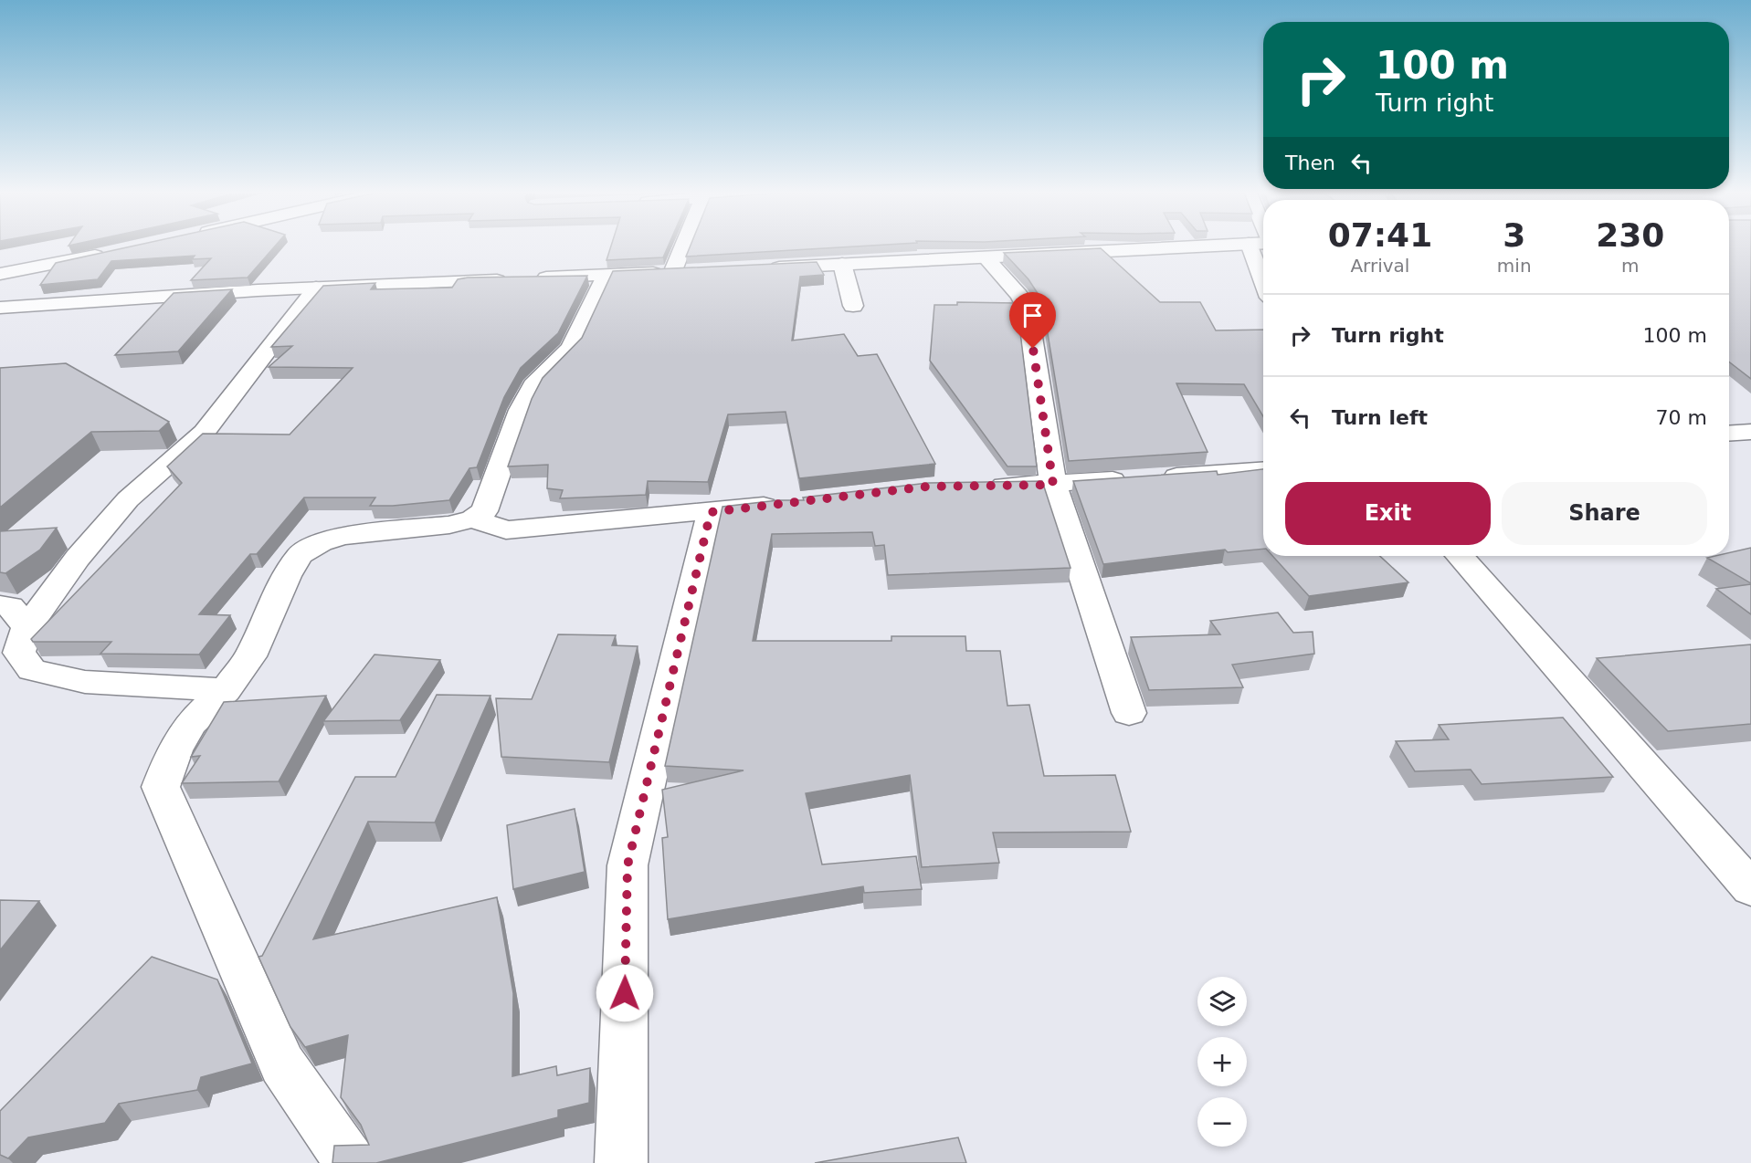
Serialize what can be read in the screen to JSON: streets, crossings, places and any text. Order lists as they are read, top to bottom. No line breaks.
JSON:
{"page":{"turn":["100 m","Turn right"],"then":"Then","eta":["07:41","Arrival","3","min","230","m"],"list":[{"name":"Turn right","value":"100 m"},{"name":"Turn left","value":"70 m"}],"buttons":["Exit","Share"],"map_buttons":["+","−"]}}
